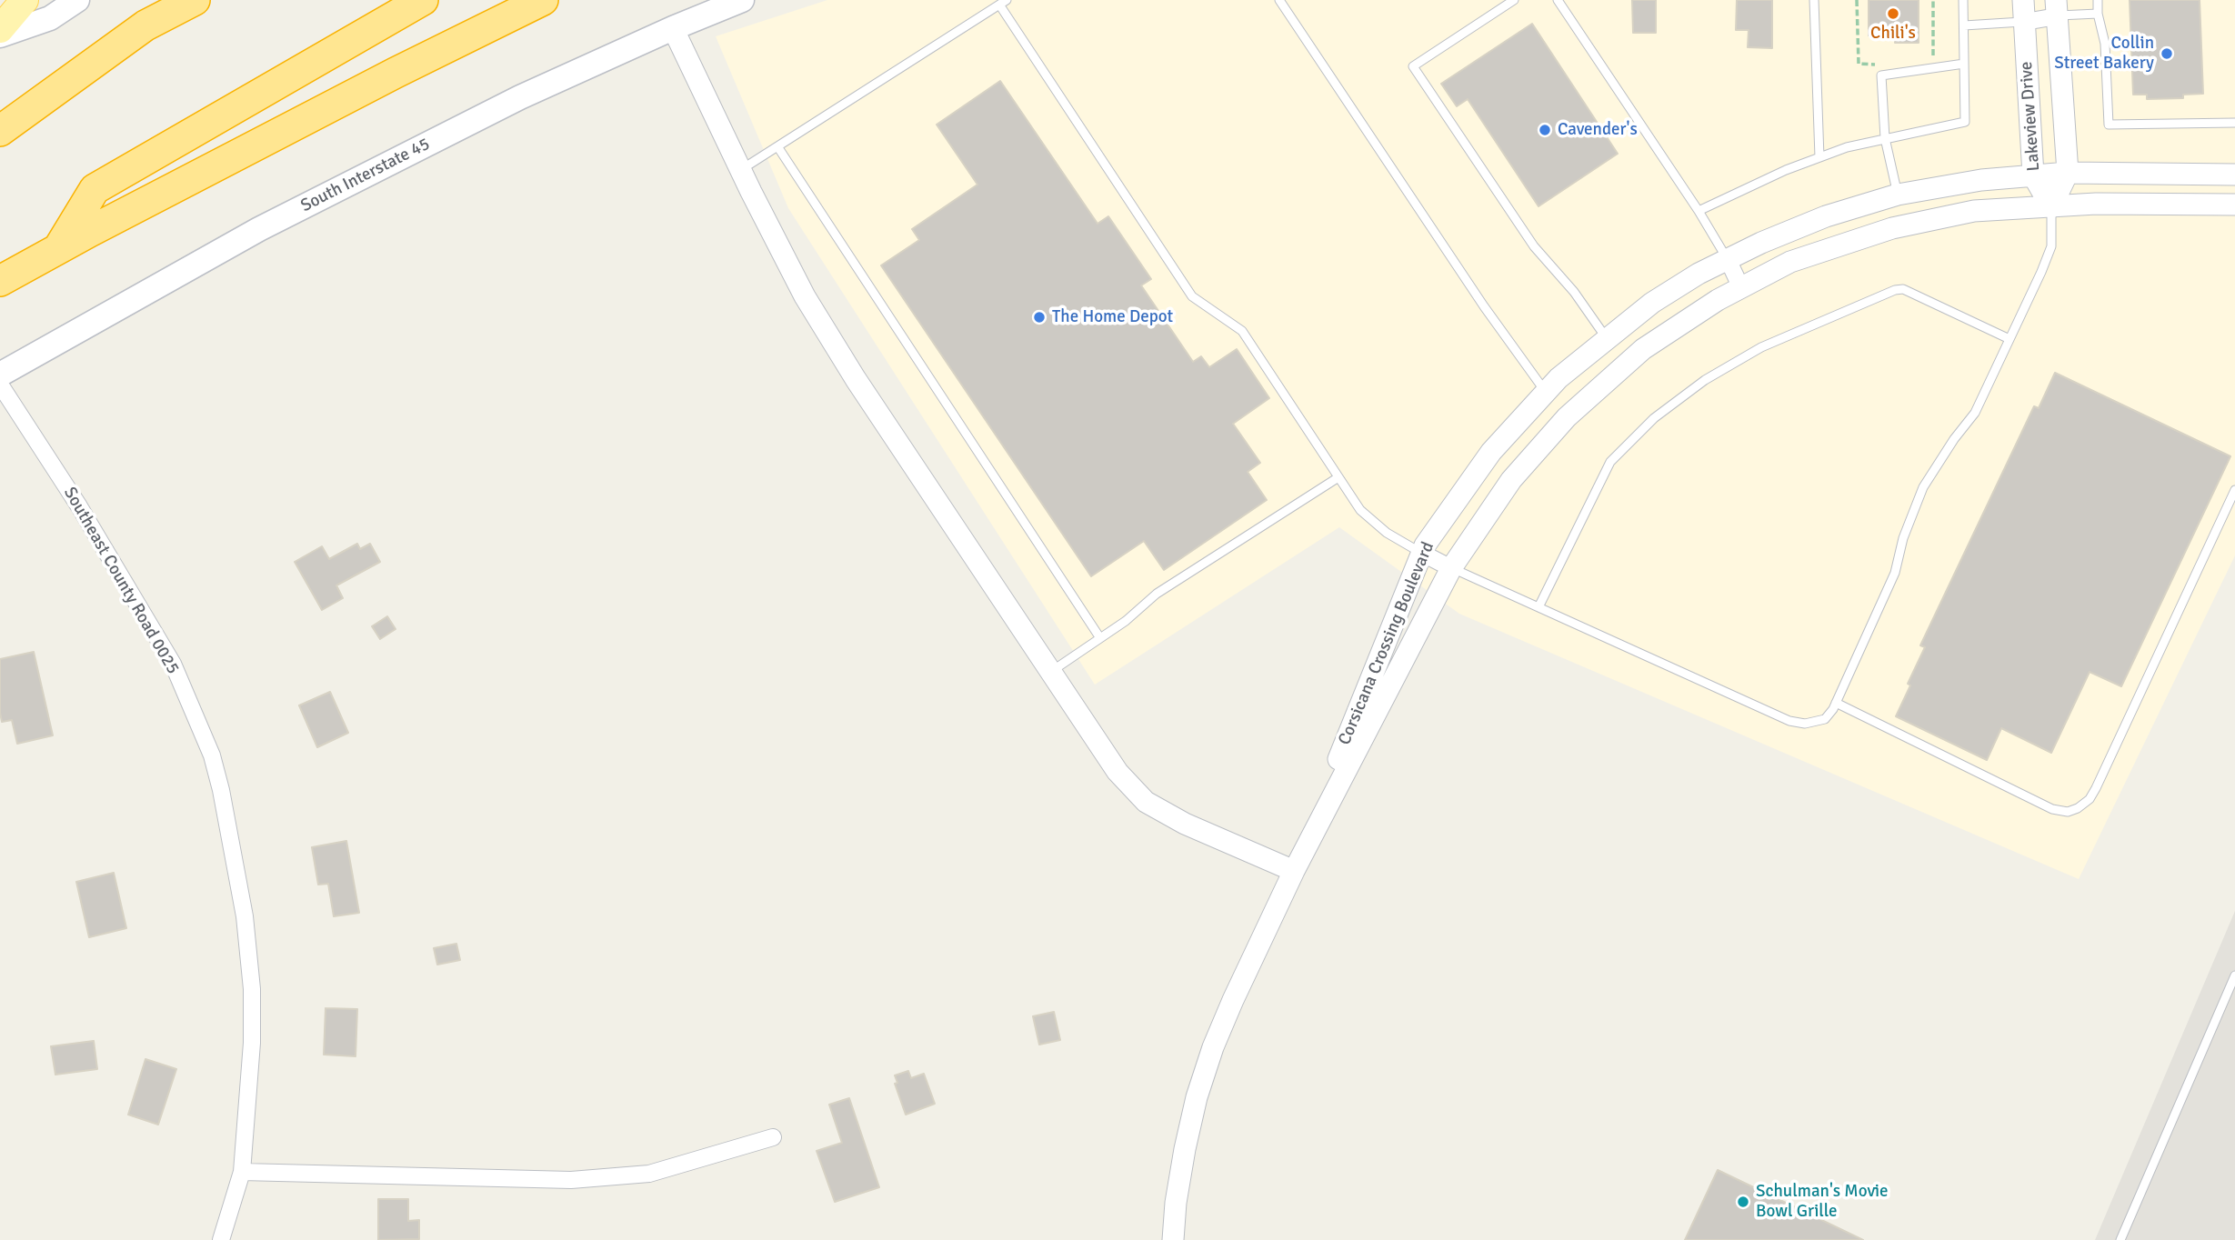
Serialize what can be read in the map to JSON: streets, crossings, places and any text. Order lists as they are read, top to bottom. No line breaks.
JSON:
{"streets":{"main road":["South Interstate 45"],"street":["Lakeview Drive","Southeast County Road 0025","Corsicana Crossing Boulevard"]},"crossings":[["Lakeview Drive","Corsicana Crossing Boulevard"]],"places":["Chili's","Collin Street Bakery","Cavender's","The Home Depot","Schulman's Movie Bowl Grille"]}
